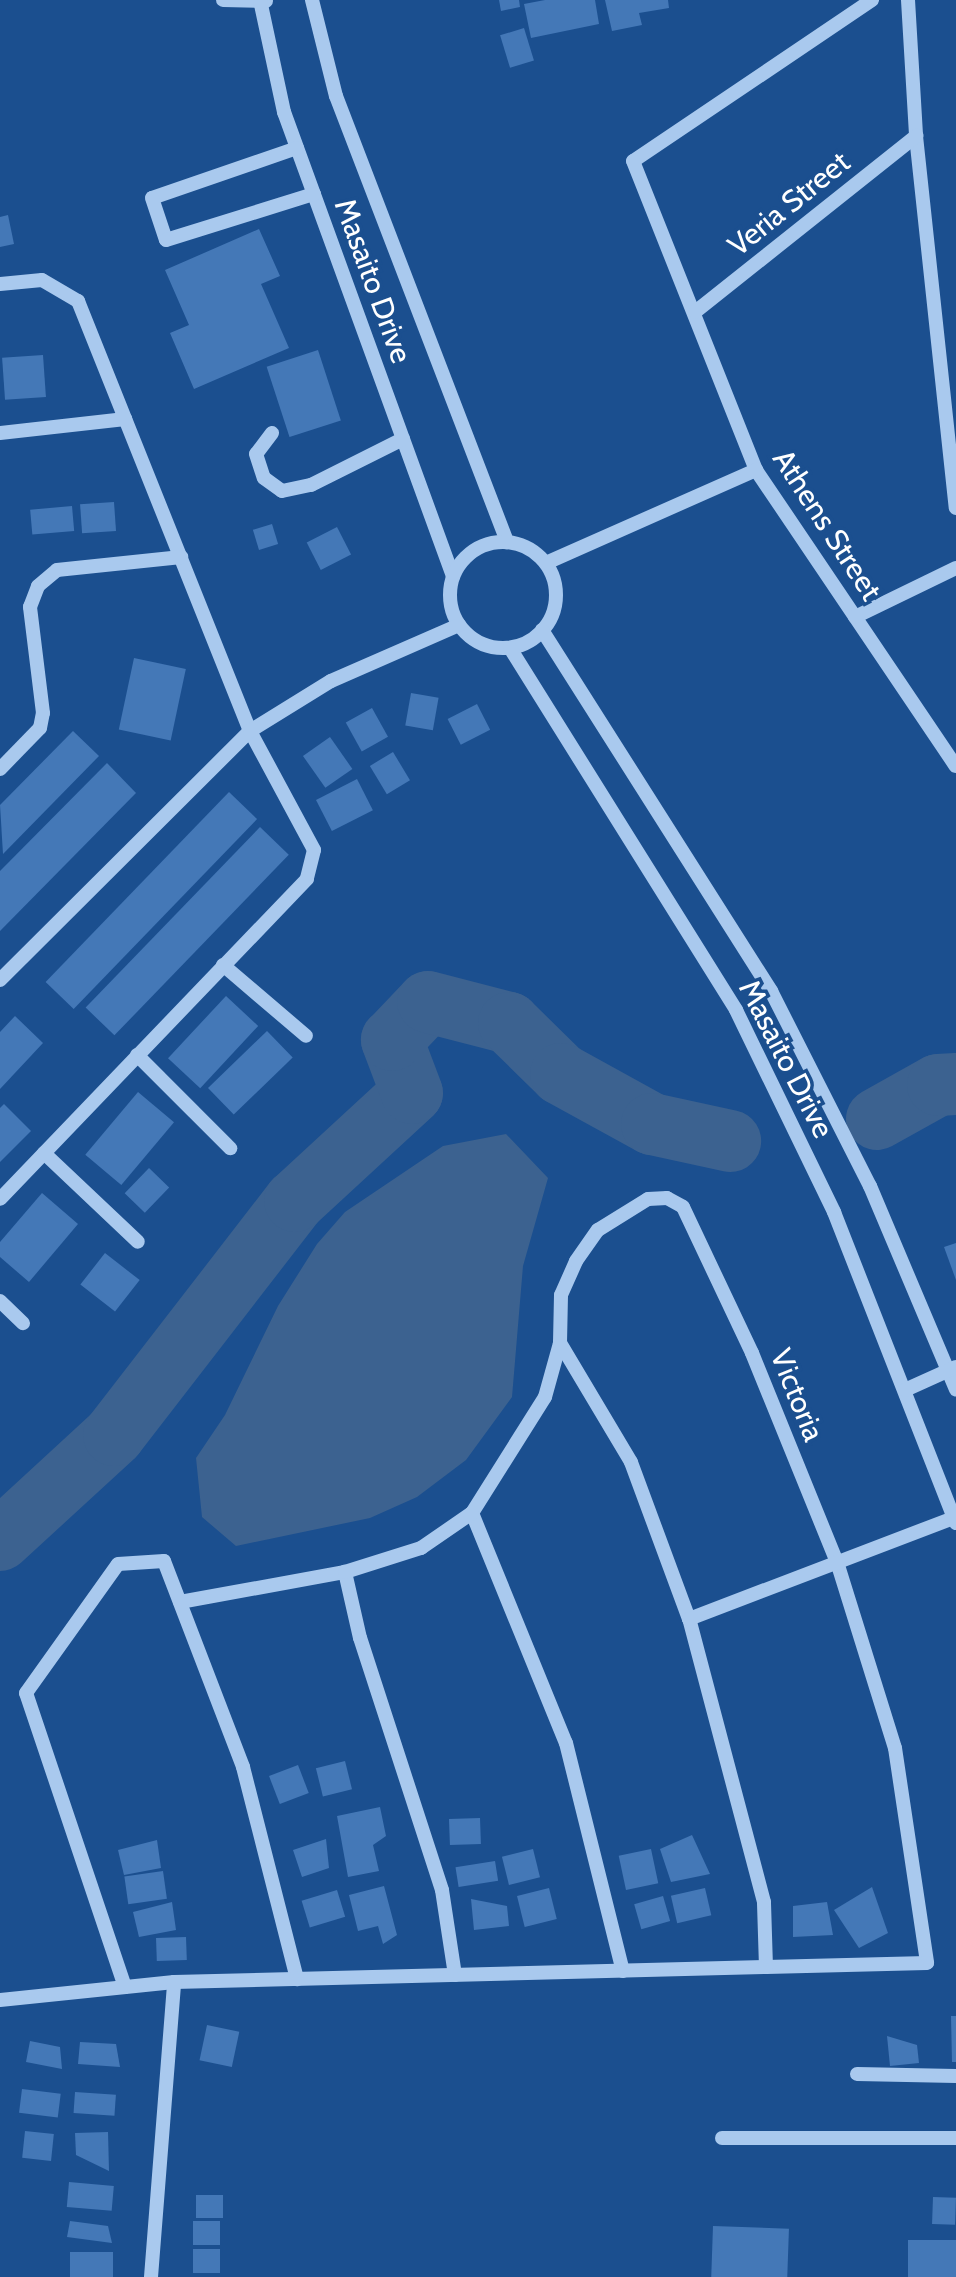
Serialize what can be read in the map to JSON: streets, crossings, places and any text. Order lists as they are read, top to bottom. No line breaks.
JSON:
{"streets":{"street":["Veria Street","Masaito Drive","Athens Street","Victoria"]},"crossings":[["Veria Street","Athens Street"]]}
